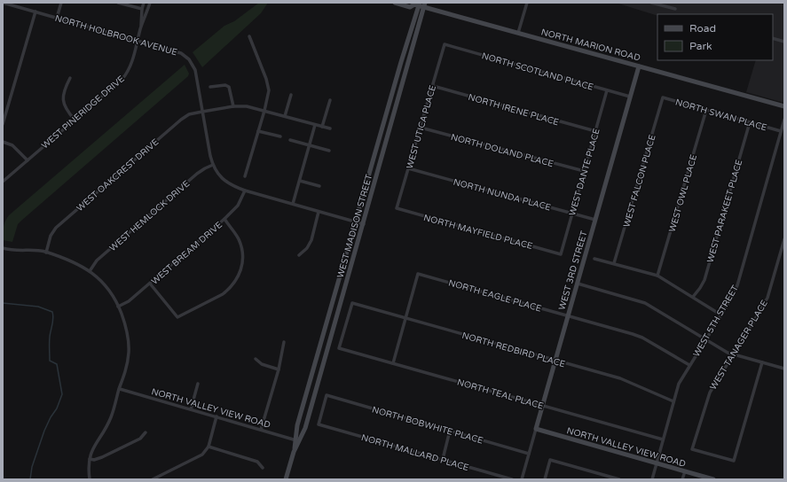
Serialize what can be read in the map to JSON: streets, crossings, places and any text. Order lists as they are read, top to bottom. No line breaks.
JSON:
{"streets":{"street":["NORTH HOLBROOK AVENUE","NORTH MARION ROAD","NORTH SCOTLAND PLACE","NORTH IRENE PLACE","WEST PINERIDGE DRIVE","NORTH SWAN PLACE","WEST UTICA PLACE","NORTH DOLAND PLACE","WEST DANTE PLACE","WEST OAKCREST DRIVE","WEST FALCON PLACE","WEST OWL PLACE","NORTH NUNDA PLACE","WEST PARAKEET PLACE","WEST HEMLOCK DRIVE","WEST MADISON STREET","NORTH MAYFIELD PLACE","WEST BREAM DRIVE","WEST 3RD STREET","NORTH EAGLE PLACE","WEST 5TH STREET","WEST TANAGER PLACE","NORTH REDBIRD PLACE","NORTH TEAL PLACE","NORTH VALLEY VIEW ROAD","NORTH BOBWHITE PLACE","NORTH MALLARD PLACE"]},"crossings":[["NORTH HOLBROOK AVENUE","WEST PINERIDGE DRIVE"],["NORTH HOLBROOK AVENUE","WEST OAKCREST DRIVE"],["NORTH HOLBROOK AVENUE","WEST HEMLOCK DRIVE"],["NORTH HOLBROOK AVENUE","WEST MADISON STREET"],["NORTH HOLBROOK AVENUE","WEST BREAM DRIVE"],["NORTH MARION ROAD","WEST MADISON STREET"],["NORTH MARION ROAD","WEST 3RD STREET"],["NORTH SCOTLAND PLACE","WEST UTICA PLACE"],["NORTH SCOTLAND PLACE","WEST DANTE PLACE"],["NORTH SCOTLAND PLACE","WEST 3RD STREET"],["NORTH IRENE PLACE","WEST UTICA PLACE"],["NORTH IRENE PLACE","WEST DANTE PLACE"],["NORTH SWAN PLACE","WEST FALCON PLACE"],["NORTH SWAN PLACE","WEST OWL PLACE"],["NORTH SWAN PLACE","WEST PARAKEET PLACE"],["NORTH SWAN PLACE","WEST 5TH STREET"],["WEST UTICA PLACE","NORTH DOLAND PLACE"],["WEST UTICA PLACE","NORTH NUNDA PLACE"],["WEST UTICA PLACE","NORTH MAYFIELD PLACE"],["NORTH DOLAND PLACE","WEST DANTE PLACE"],["WEST DANTE PLACE","NORTH NUNDA PLACE"],["WEST DANTE PLACE","NORTH MAYFIELD PLACE"],["NORTH NUNDA PLACE","WEST 3RD STREET"],["WEST MADISON STREET","NORTH VALLEY VIEW ROAD"],["WEST 3RD STREET","NORTH EAGLE PLACE"],["WEST 3RD STREET","NORTH REDBIRD PLACE"],["WEST 3RD STREET","NORTH TEAL PLACE"],["WEST 3RD STREET","NORTH VALLEY VIEW ROAD"],["WEST 3RD STREET","NORTH BOBWHITE PLACE"],["NORTH EAGLE PLACE","WEST 5TH STREET"],["NORTH EAGLE PLACE","NORTH REDBIRD PLACE"],["WEST 5TH STREET","NORTH REDBIRD PLACE"],["WEST 5TH STREET","NORTH TEAL PLACE"],["WEST 5TH STREET","NORTH VALLEY VIEW ROAD"],["NORTH REDBIRD PLACE","NORTH TEAL PLACE"],["NORTH BOBWHITE PLACE","NORTH MALLARD PLACE"]],"legend":["Road","Park"]}
